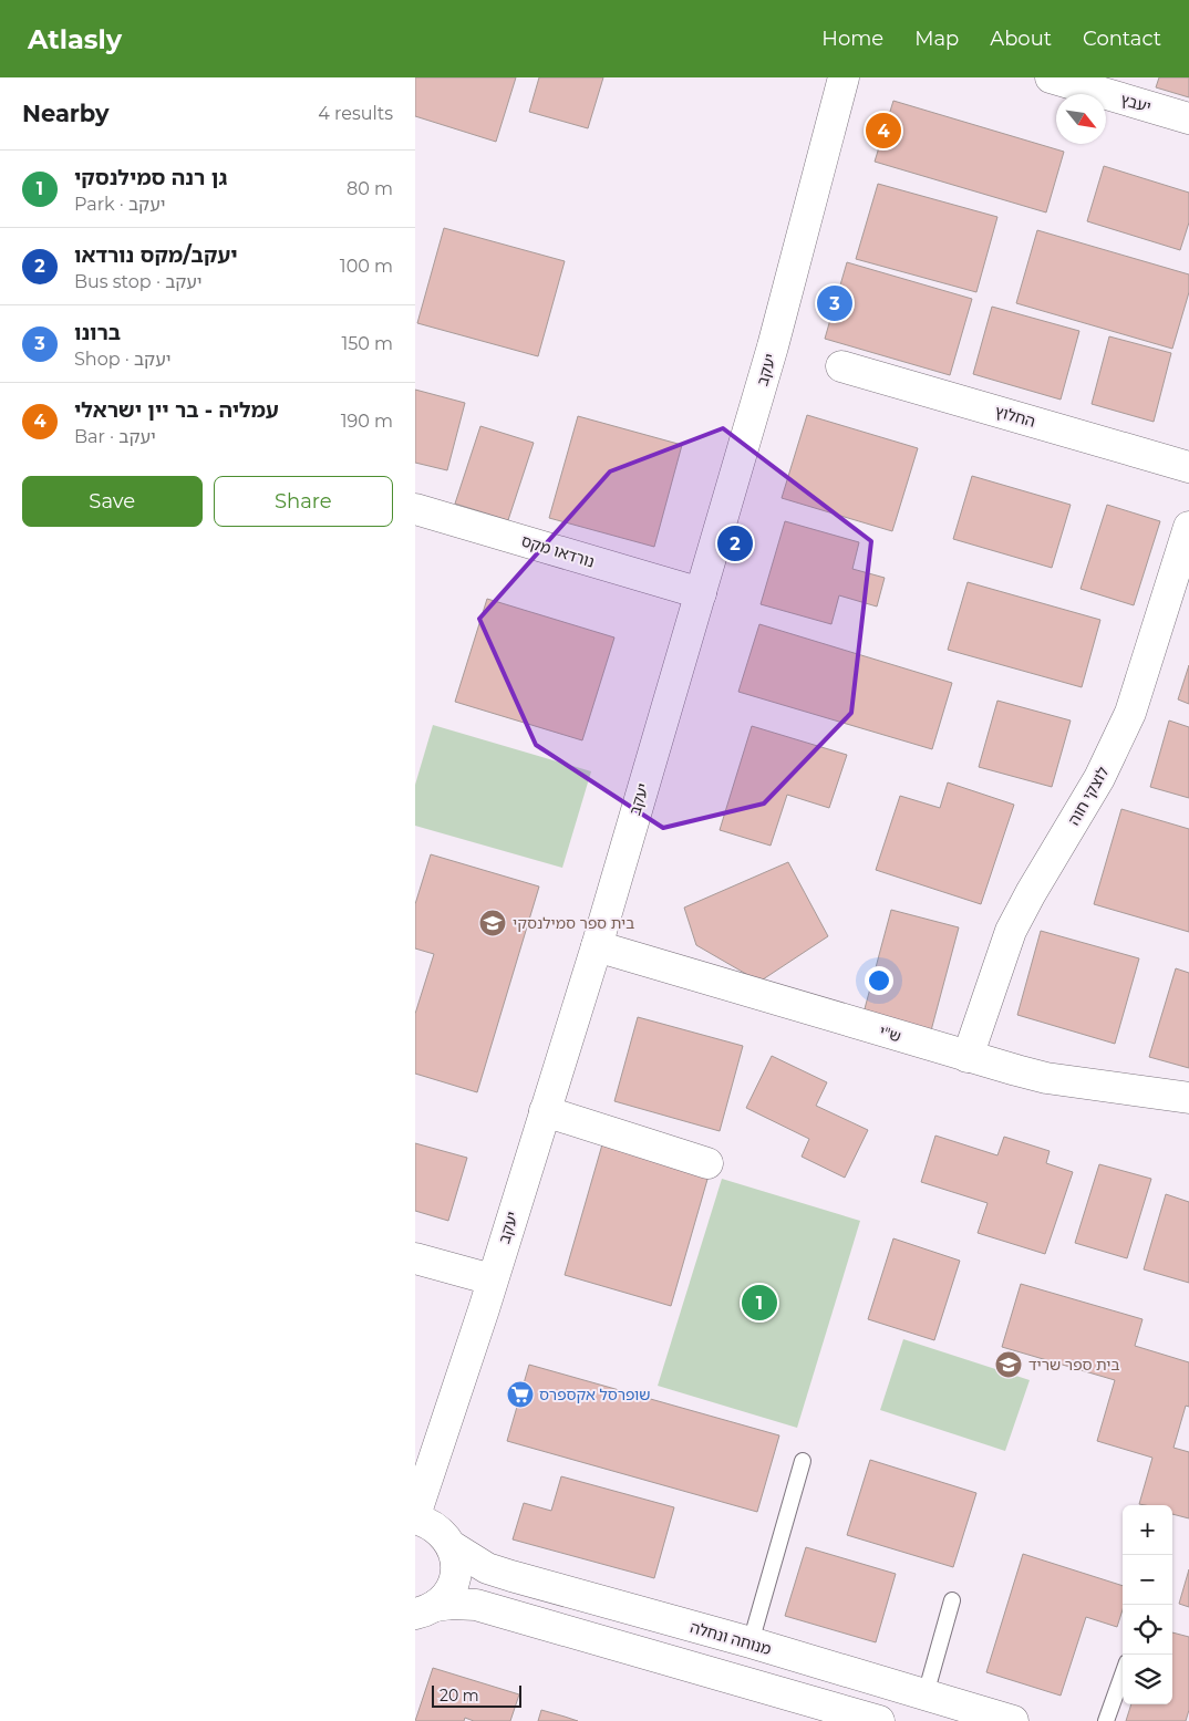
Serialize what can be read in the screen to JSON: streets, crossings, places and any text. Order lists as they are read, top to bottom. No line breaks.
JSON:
{"streets":{"street":["יעבץ","יעקב","החלוץ","נורדאו מקס","לוצקי חוה","ש\"י","מנוחה ונחלה"]},"crossings":[["יעקב","נורדאו מקס"],["יעקב","ש\"י"],["יעקב","מנוחה ונחלה"],["לוצקי חוה","ש\"י"]],"places":{"school or university":["בית ספר סמילנסקי","בית ספר שריד"],"supermarket":["שופרסל אקספרס"]},"scale_bar":"20 m","north":"bottom right","page":{"header":"Atlasly","nav":["Home","Map","About","Contact"],"heading":["Nearby","4 results"],"pins":["4","3","2","1"],"list":[{"mark":"1","name":"גן רנה סמילנסקי","note":"Park · יעקב","value":"80 m"},{"mark":"2","name":"יעקב/מקס נורדאו","note":"Bus stop · יעקב","value":"100 m"},{"mark":"3","name":"ברונו","note":"Shop · יעקב","value":"150 m"},{"mark":"4","name":"עמליה - בר יין ישראלי","note":"Bar · יעקב","value":"190 m"}],"buttons":["Save","Share"],"map_buttons":["+","−"],"scale":"20 m"}}
